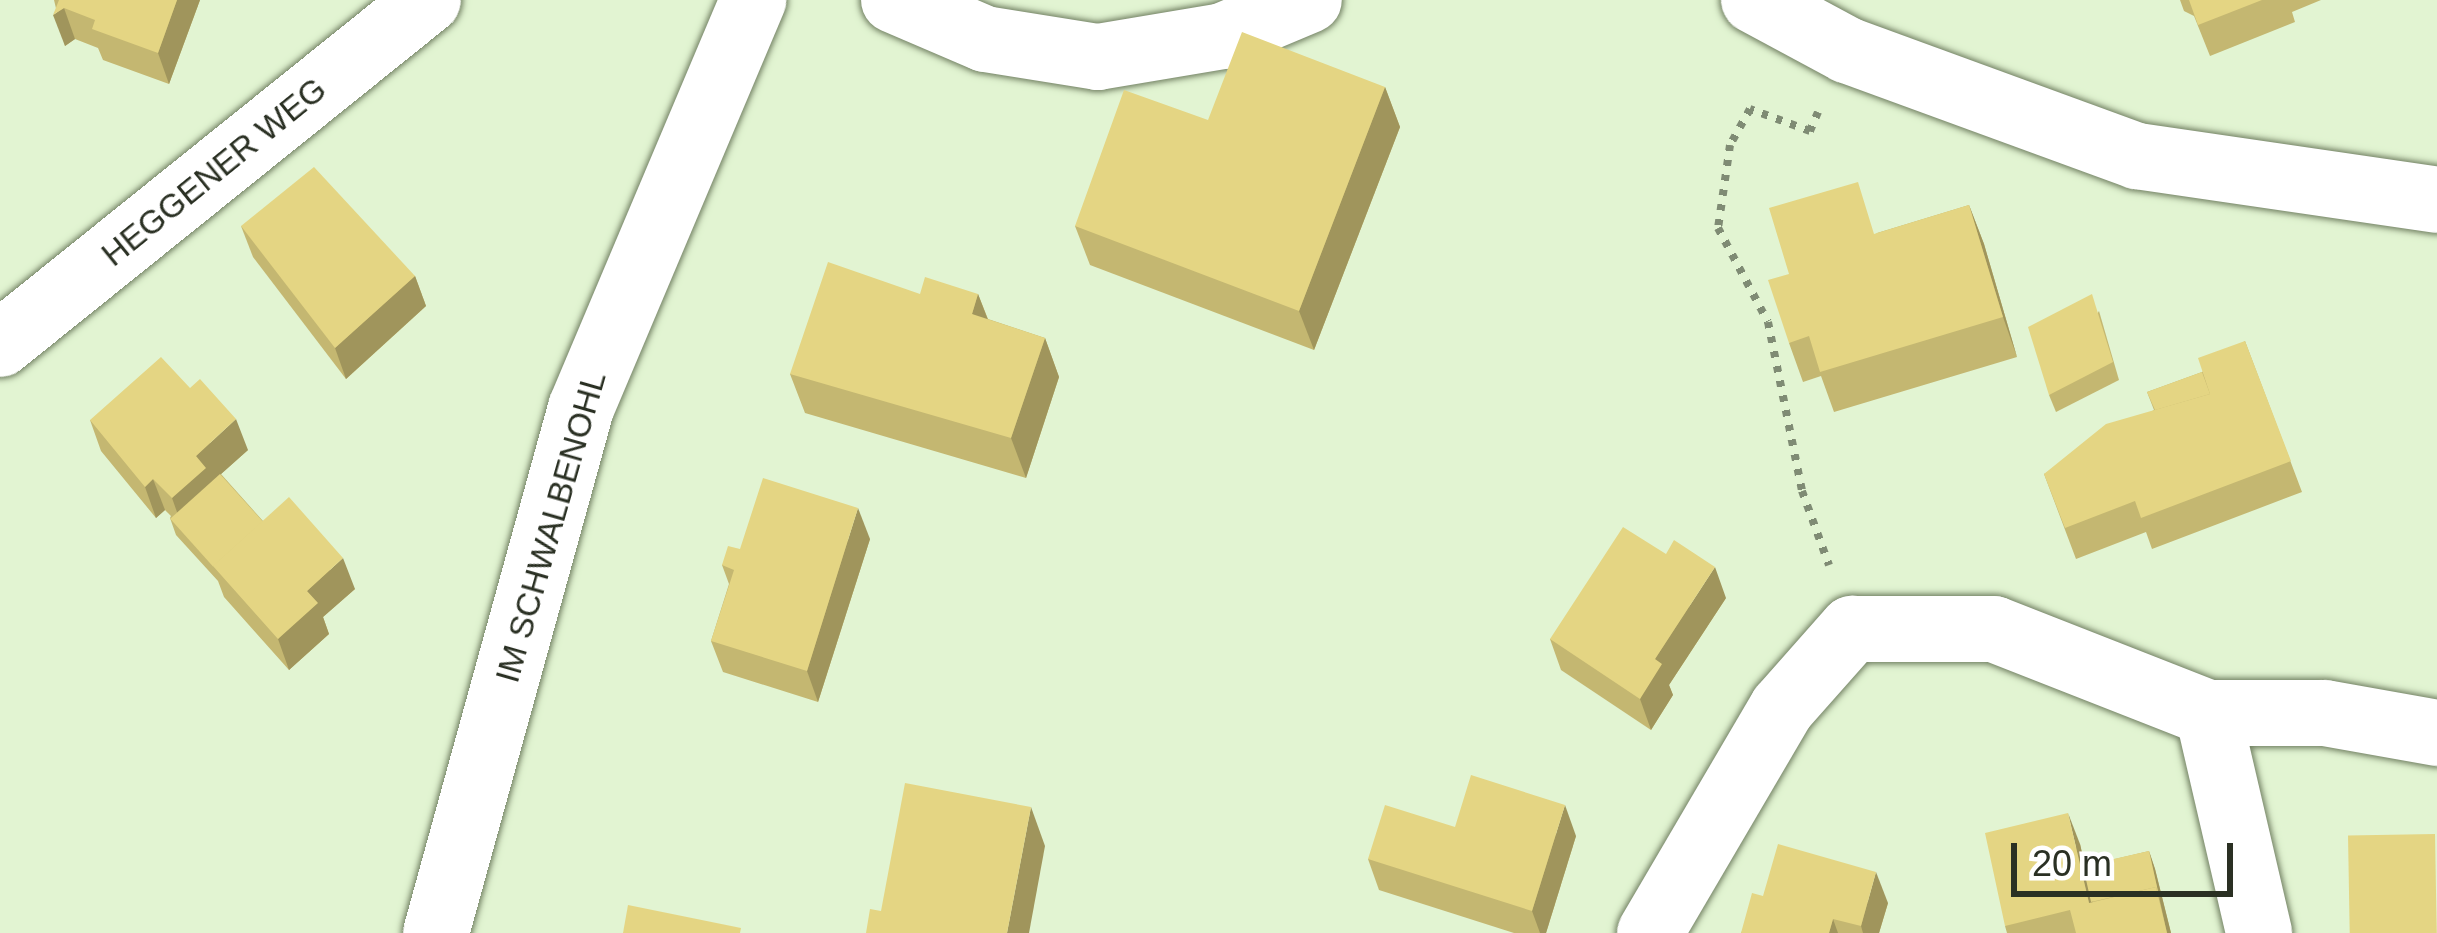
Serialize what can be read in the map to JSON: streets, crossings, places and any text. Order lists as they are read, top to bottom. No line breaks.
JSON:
{"streets":{"street":["HEGGENER WEG","IM SCHWALBENOHL"]},"scale_bar":"20 m"}
